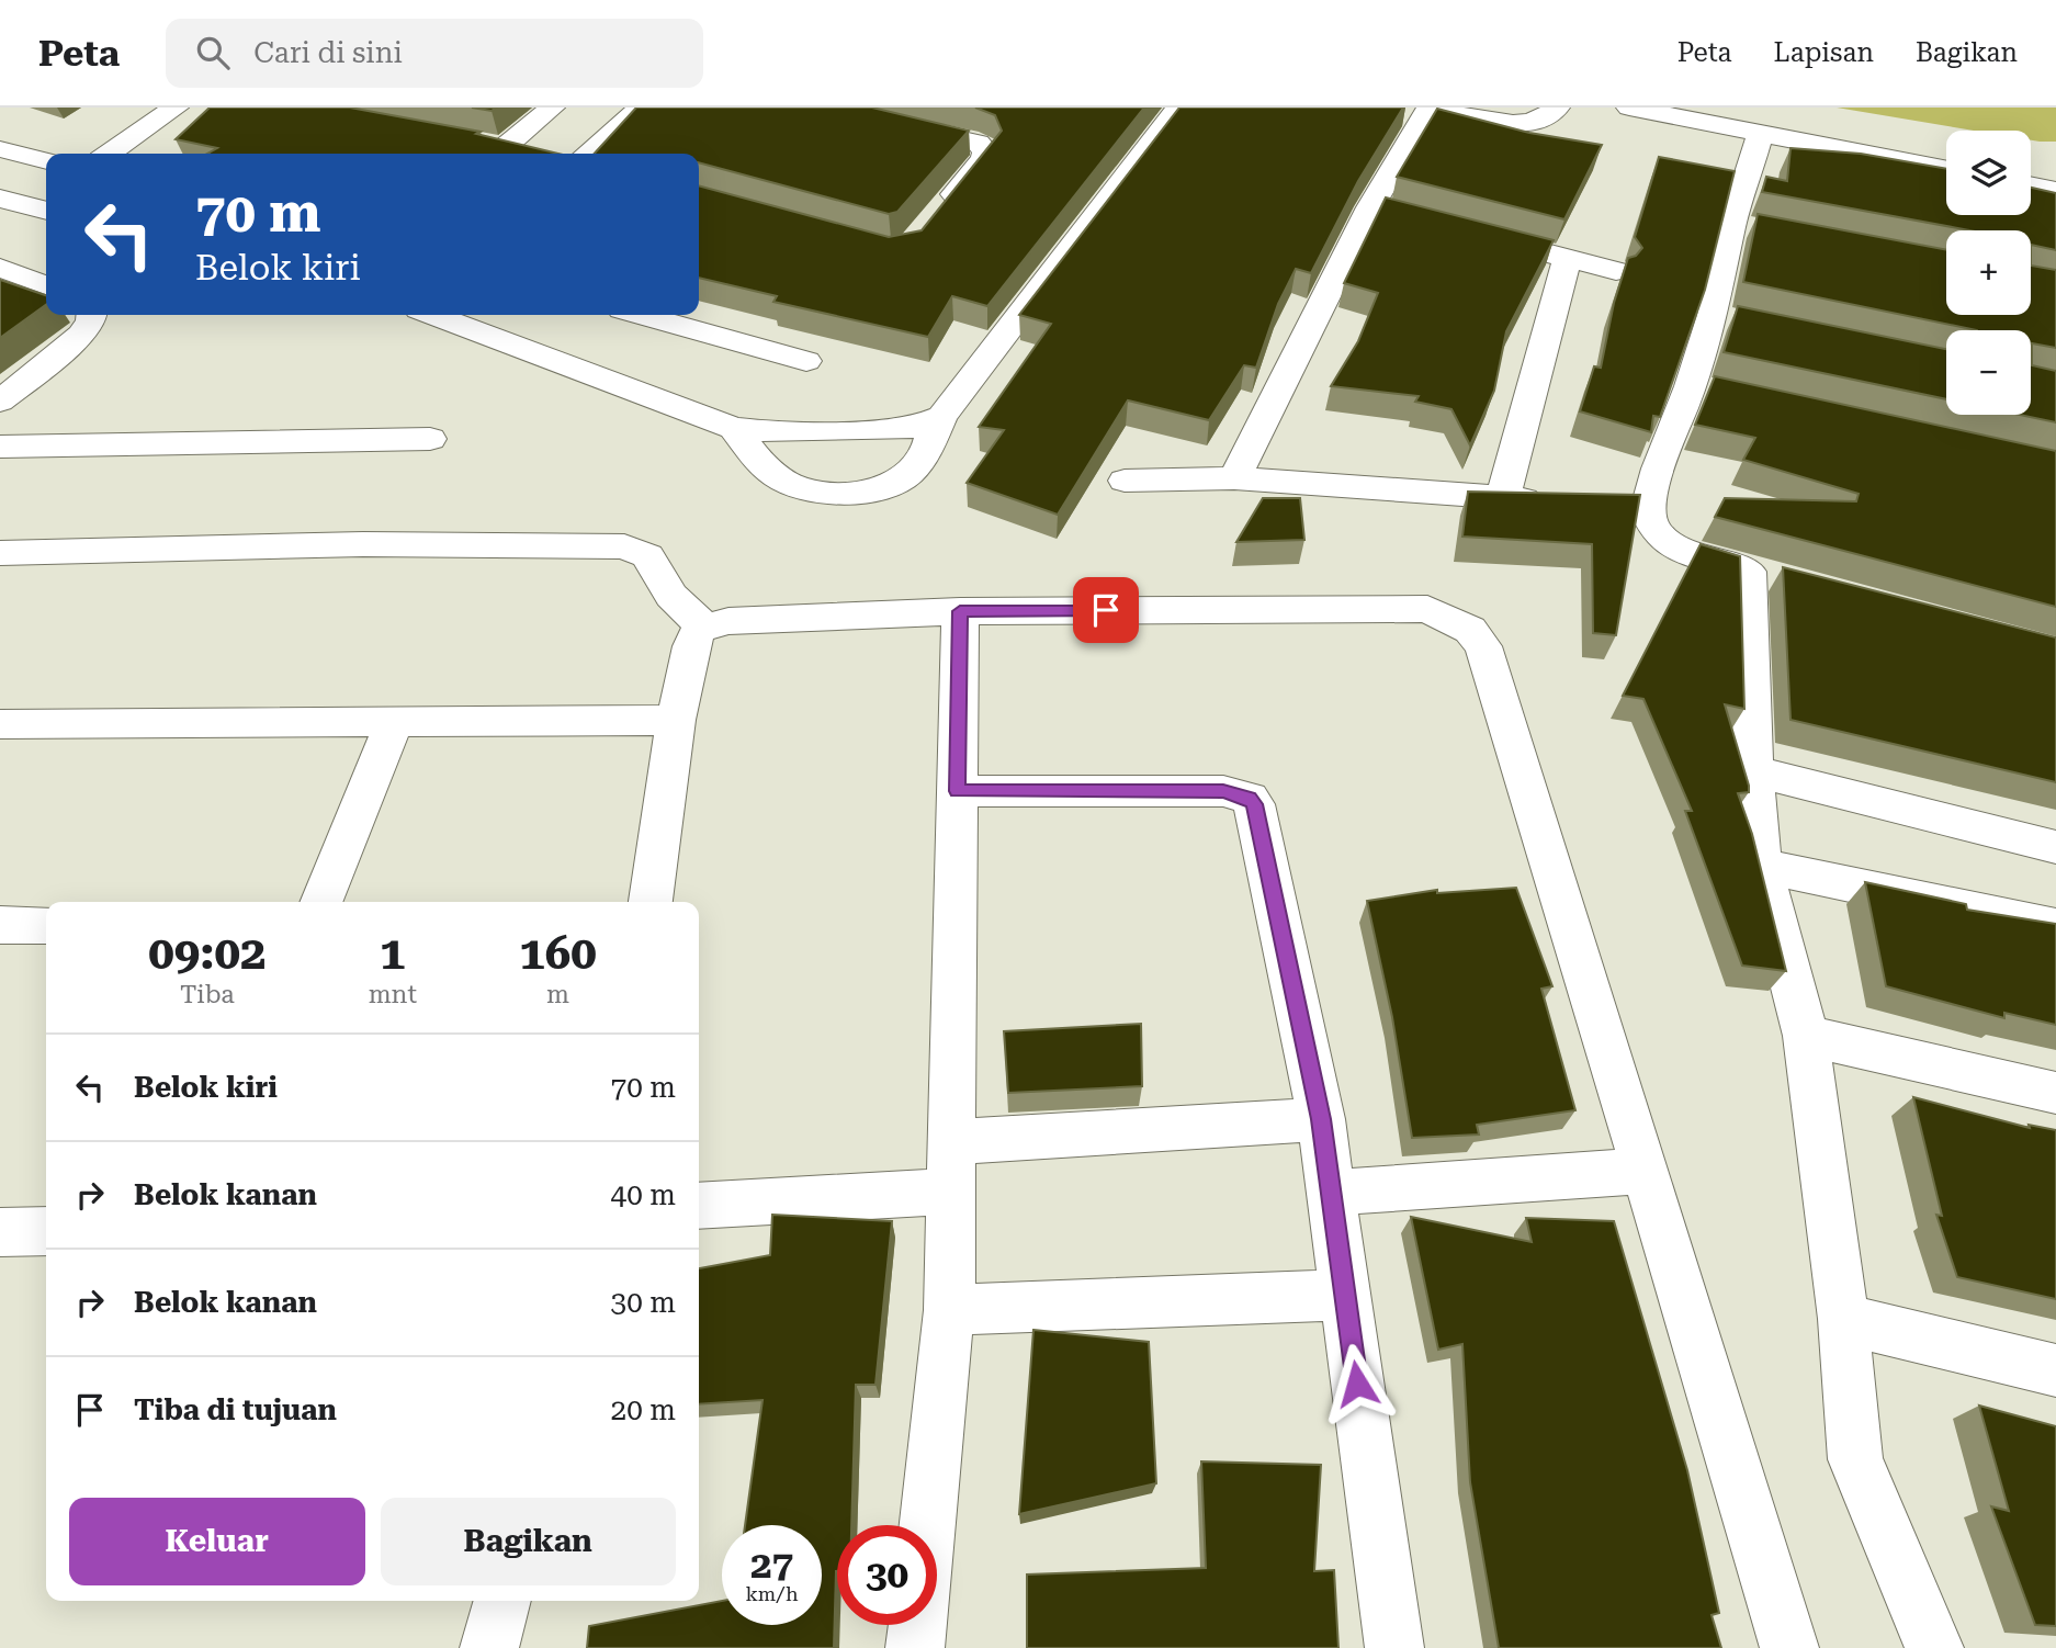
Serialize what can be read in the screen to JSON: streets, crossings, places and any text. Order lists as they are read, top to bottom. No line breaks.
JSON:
{"page":{"header":"Peta","search":"Cari di sini","nav":["Peta","Lapisan","Bagikan"],"map_buttons":["+","−"],"turn":["70 m","Belok kiri"],"eta":["09:02","Tiba","1","mnt","160","m"],"list":[{"name":"Belok kiri","value":"70 m"},{"name":"Belok kanan","value":"40 m"},{"name":"Belok kanan","value":"30 m"},{"name":"Tiba di tujuan","value":"20 m"}],"buttons":["Keluar","Bagikan"],"speed":"27 km/h","limit":"30"}}
